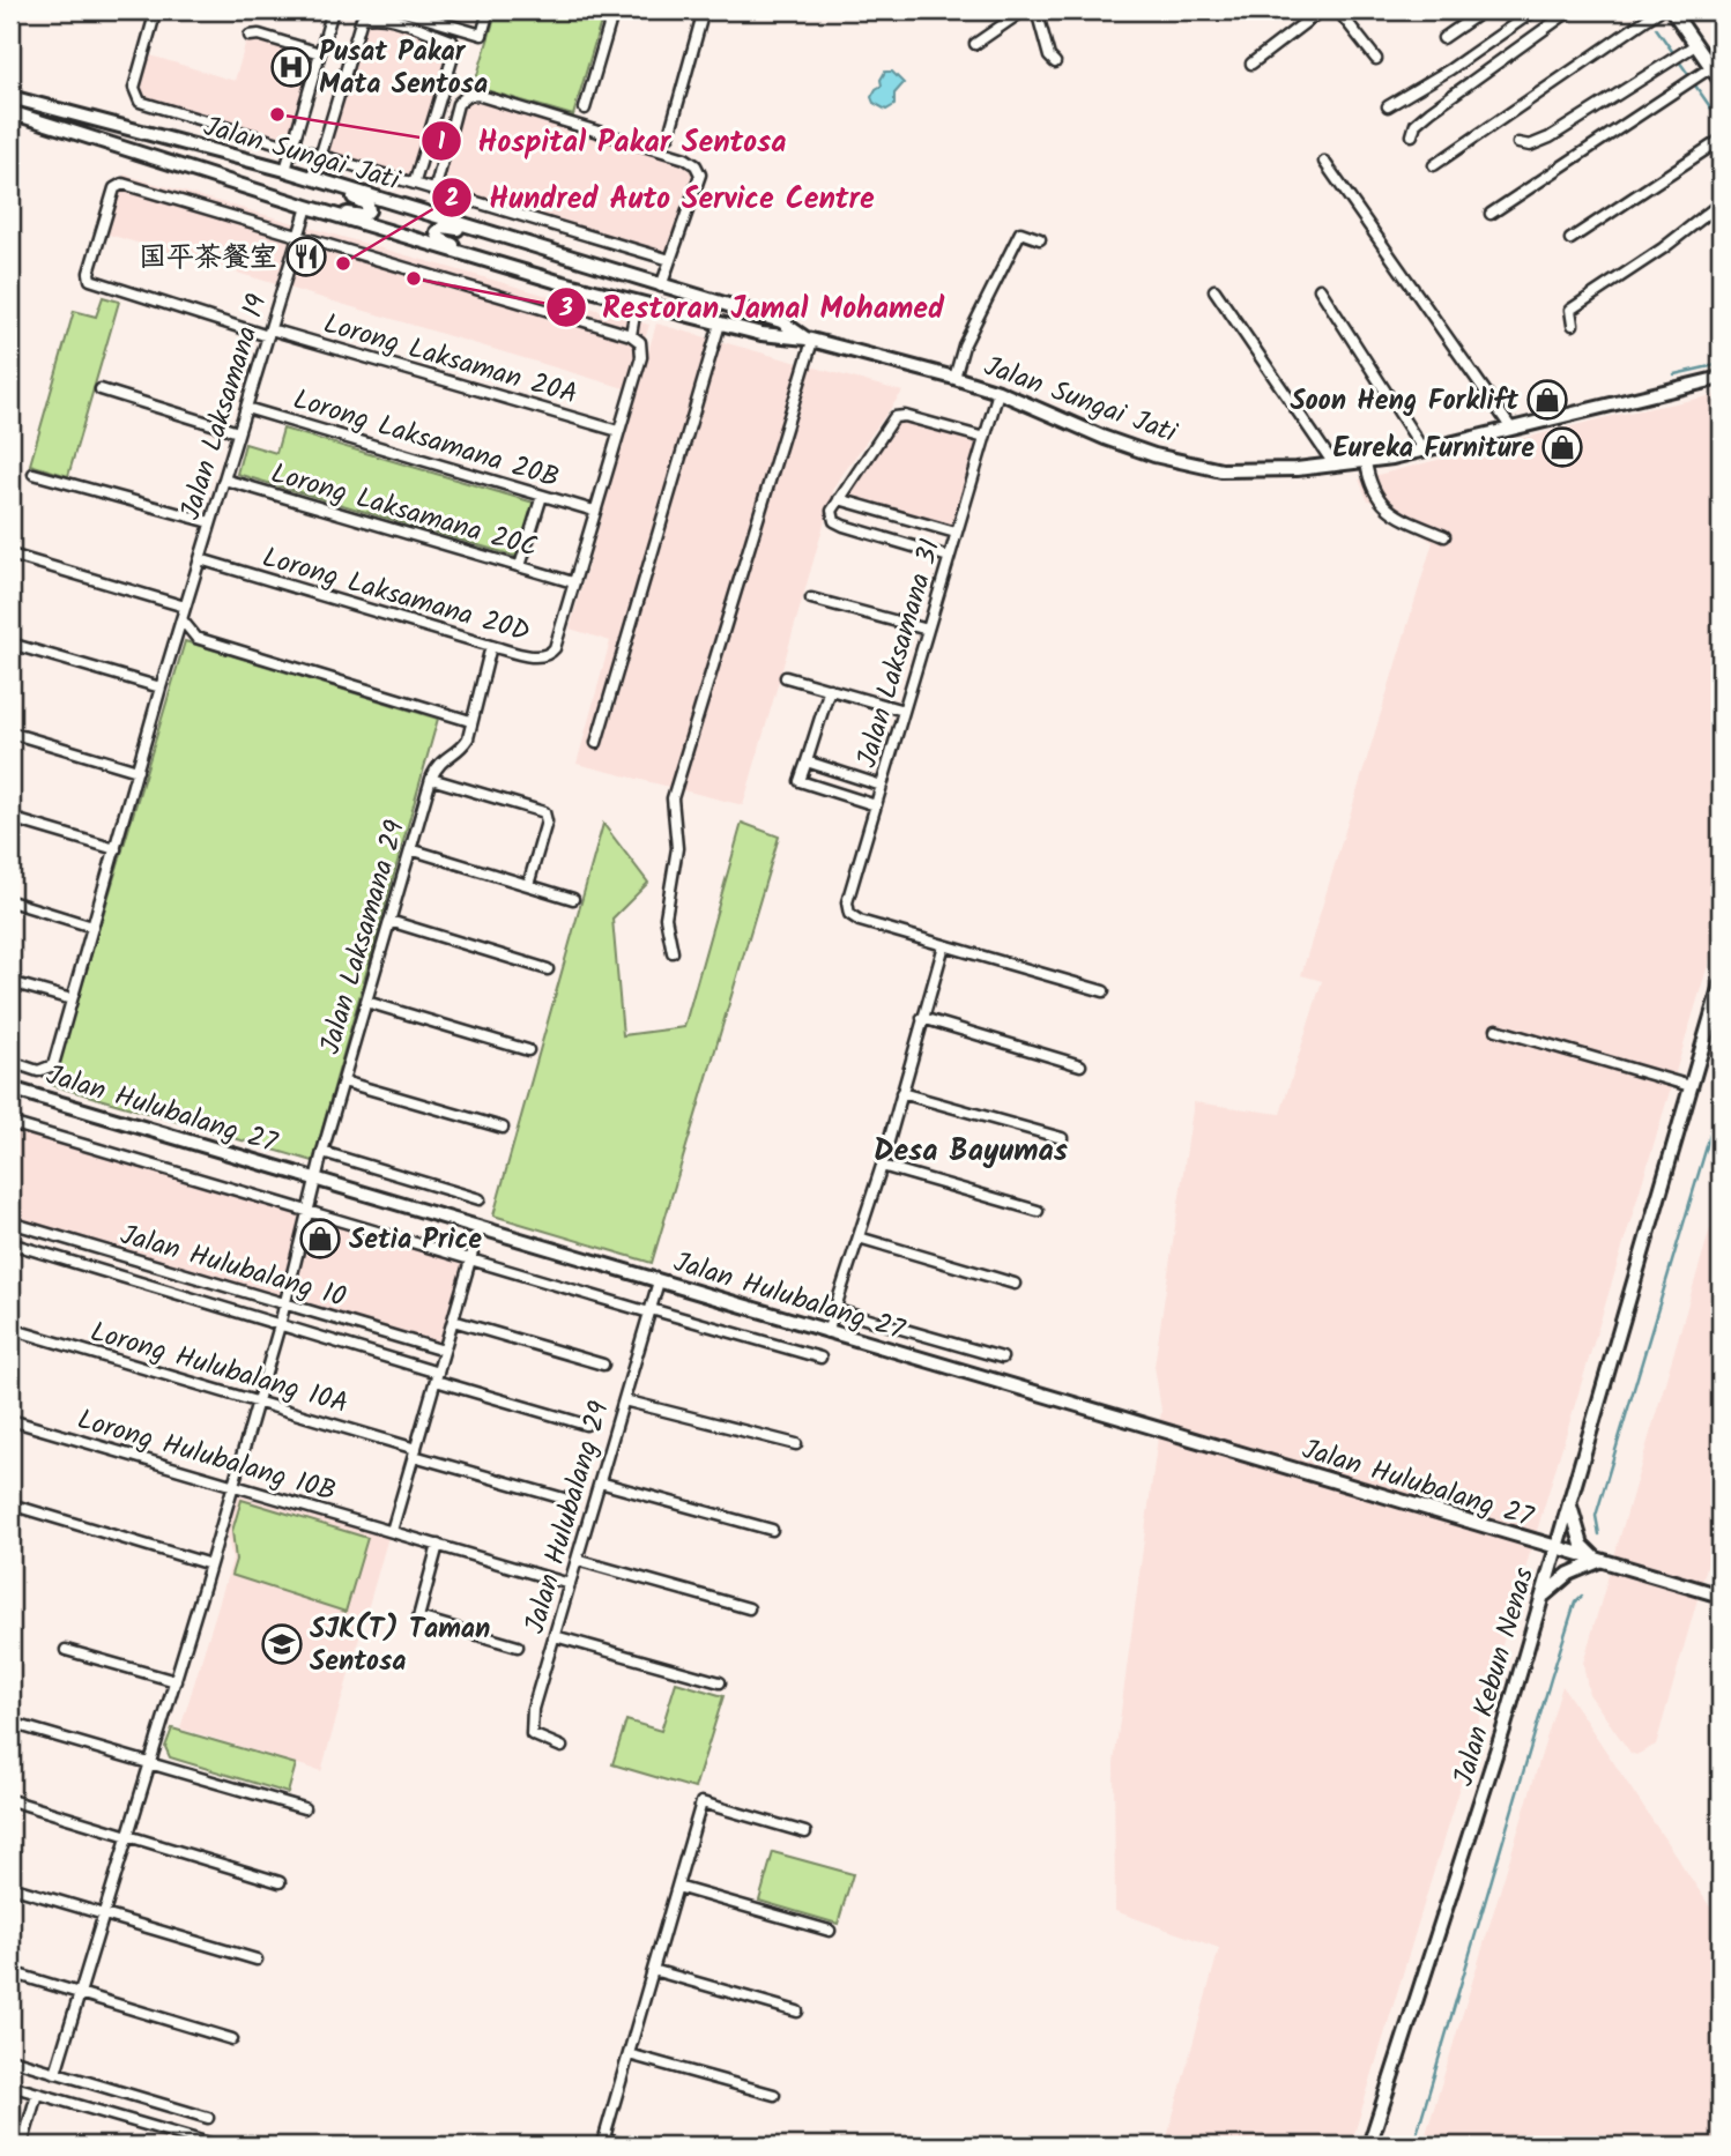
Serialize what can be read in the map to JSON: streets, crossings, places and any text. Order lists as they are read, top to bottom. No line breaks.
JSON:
{"streets":{"street":["Jalan Sungai Jati","Lorong Laksaman 20A","Jalan Laksamana 19","Lorong Laksamana 20B","Lorong Laksamana 20C","Lorong Laksamana 20D","Jalan Laksamana 31","Jalan Laksamana 29","Jalan Hulubalang 27","Jalan Hulubalang 10","Lorong Hulubalang 10A","Lorong Hulubalang 10B","Jalan Hulubalang 29","Jalan Kebun Nenas"]},"crossings":[["Jalan Sungai Jati","Jalan Laksamana 19"],["Jalan Sungai Jati","Jalan Laksamana 31"],["Lorong Laksaman 20A","Jalan Laksamana 19"],["Jalan Laksamana 19","Lorong Laksamana 20B"],["Jalan Laksamana 19","Lorong Laksamana 20C"],["Jalan Laksamana 19","Lorong Laksamana 20D"],["Lorong Laksamana 20C","Lorong Laksamana 20D"],["Lorong Laksamana 20D","Jalan Laksamana 29"],["Jalan Laksamana 29","Jalan Hulubalang 27"],["Jalan Laksamana 29","Jalan Hulubalang 10"],["Jalan Laksamana 29","Lorong Hulubalang 10A"],["Jalan Laksamana 29","Lorong Hulubalang 10B"],["Jalan Hulubalang 27","Jalan Hulubalang 29"],["Jalan Hulubalang 27","Jalan Kebun Nenas"],["Lorong Hulubalang 10B","Jalan Hulubalang 29"]],"districts":["Desa Bayumas"],"places":{"hospital":["Pusat Pakar Mata Sentosa"],"other":["Hospital Pakar Sentosa","Hundred Auto Service Centre","Restoran Jamal Mohamed"],"restaurant":["国平茶餐室"],"shop":["Soon Heng Forklift","Eureka Furniture","Setia Price"],"school or university":["SJK(T) Taman Sentosa"]}}
